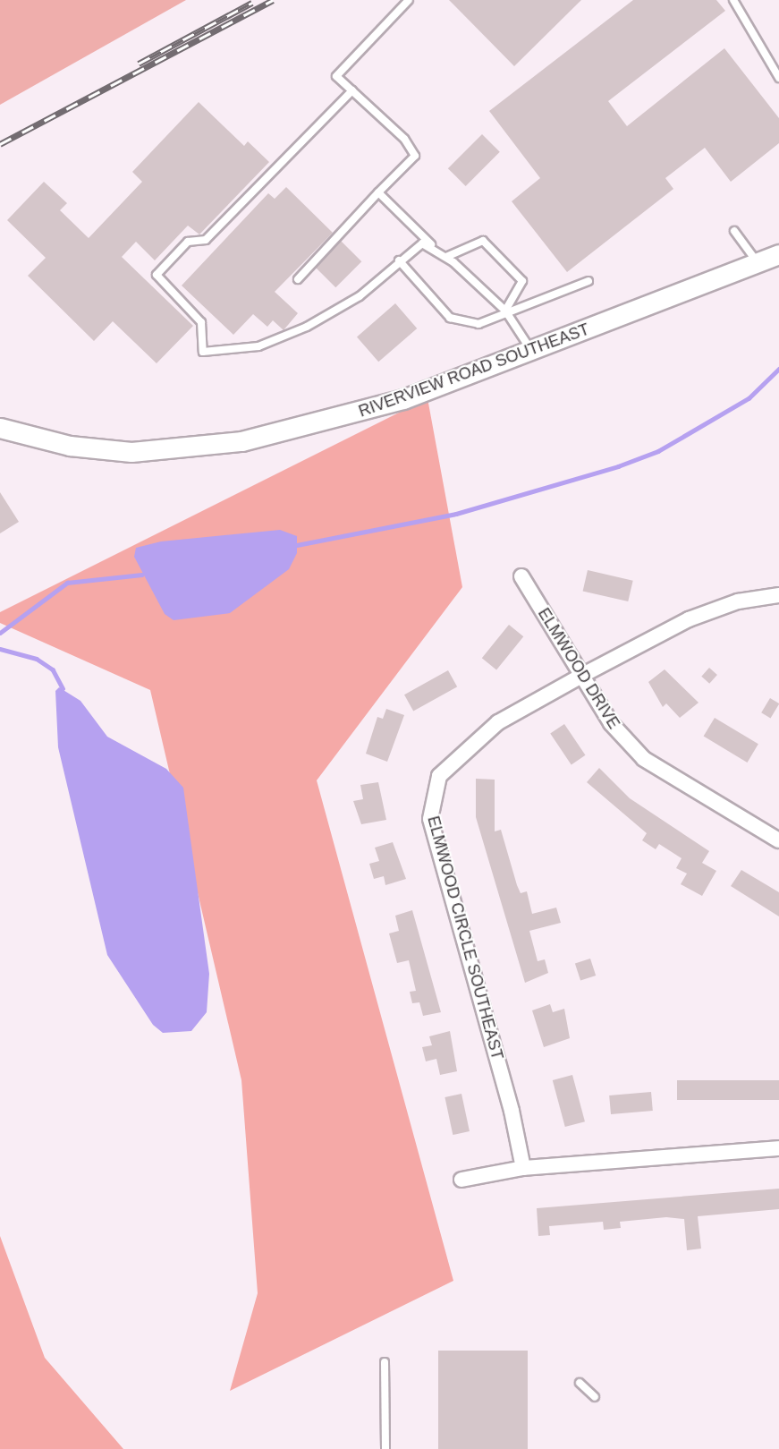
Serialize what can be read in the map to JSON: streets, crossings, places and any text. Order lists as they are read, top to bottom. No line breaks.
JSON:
{"streets":{"street":["RIVERVIEW ROAD SOUTHEAST","ELMWOOD DRIVE","ELMWOOD CIRCLE SOUTHEAST"]},"crossings":[["ELMWOOD DRIVE","ELMWOOD CIRCLE SOUTHEAST"]]}
